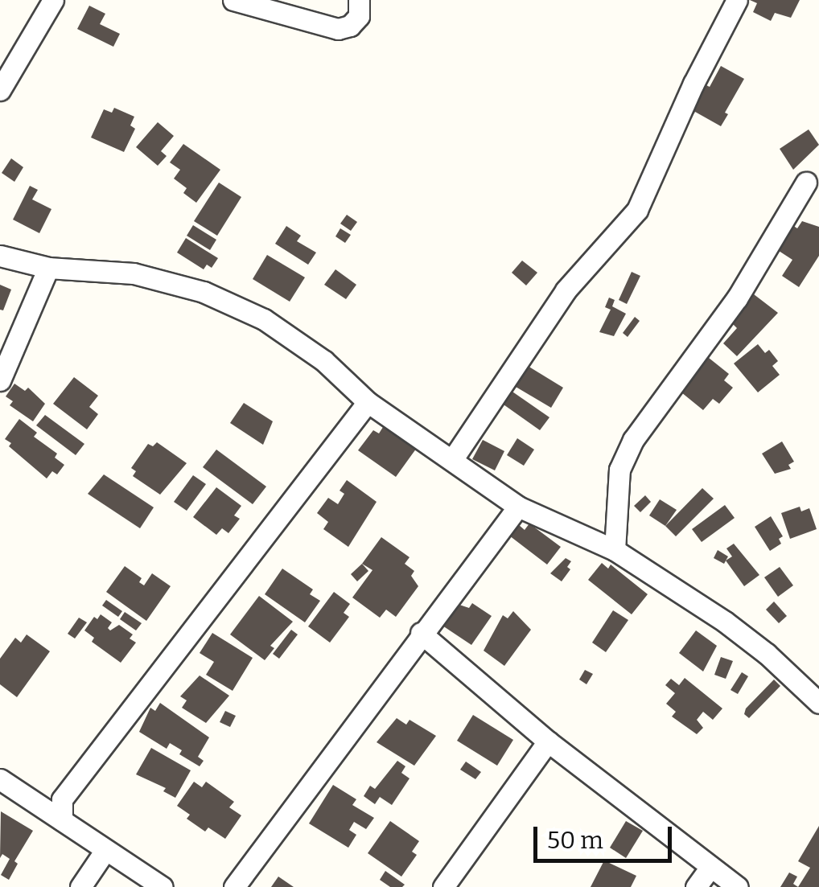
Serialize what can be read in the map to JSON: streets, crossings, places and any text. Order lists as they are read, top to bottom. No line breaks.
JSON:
{"scale_bar":"50 m"}
